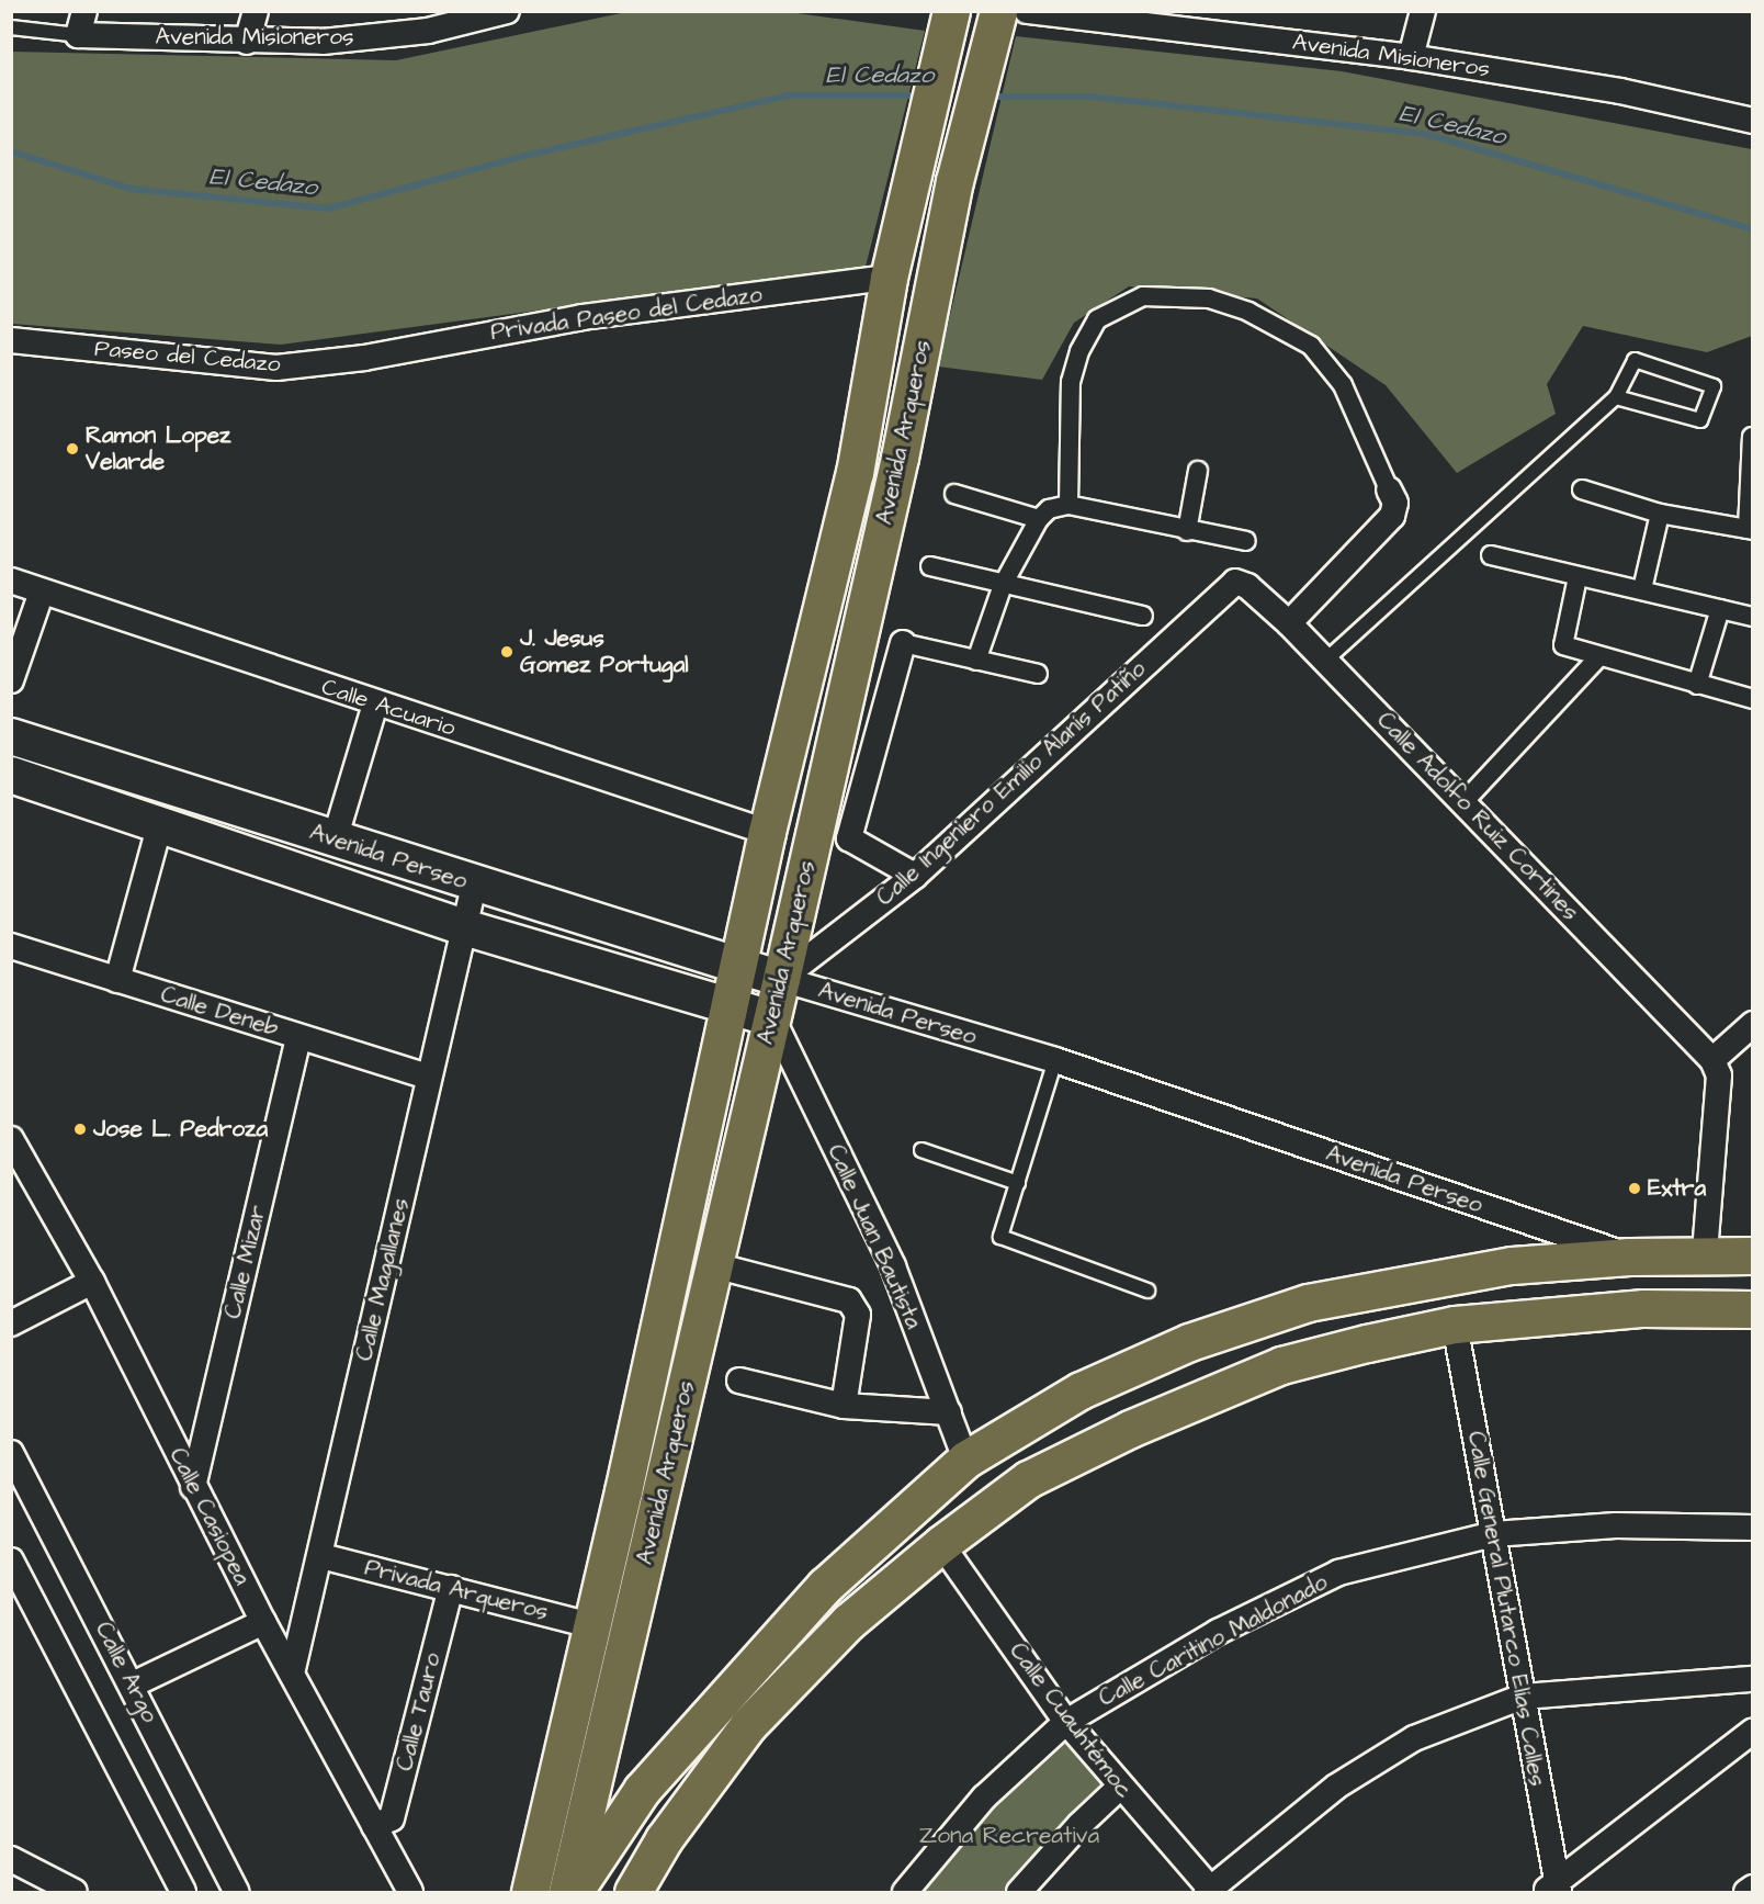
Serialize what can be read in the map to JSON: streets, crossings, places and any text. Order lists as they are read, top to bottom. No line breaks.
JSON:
{"streets":{"main road":["Avenida Arqueros","Avenida Perseo"],"street":["Avenida Misioneros","Privada Paseo del Cedazo","Paseo del Cedazo","Calle Acuario","Calle Ingeniero Emilio Alanís Patiño","Calle Adolfo Ruiz Cortines","Calle Deneb","Calle Juan Bautista","Calle Mizar","Calle Magallanes","Calle Casiopea","Privada Arqueros","Calle General Plutarco Elías Calles","Calle Caritino Maldonado","Calle Argo","Calle Tauro","Calle Cuauhtémoc"]},"crossings":[["Privada Paseo del Cedazo","Paseo del Cedazo"],["Privada Paseo del Cedazo","Avenida Arqueros"],["Avenida Arqueros","Calle Acuario"],["Avenida Arqueros","Calle Ingeniero Emilio Alanís Patiño"],["Avenida Arqueros","Avenida Perseo"],["Avenida Arqueros","Calle Juan Bautista"],["Avenida Arqueros","Privada Arqueros"],["Calle Ingeniero Emilio Alanís Patiño","Calle Adolfo Ruiz Cortines"],["Calle Ingeniero Emilio Alanís Patiño","Avenida Perseo"],["Avenida Perseo","Calle Juan Bautista"],["Avenida Perseo","Calle Magallanes"],["Calle Deneb","Calle Mizar"],["Calle Deneb","Calle Magallanes"],["Calle Mizar","Calle Casiopea"],["Calle Magallanes","Calle Casiopea"],["Calle Magallanes","Privada Arqueros"],["Calle Casiopea","Calle Tauro"],["Privada Arqueros","Calle Tauro"],["Calle General Plutarco Elías Calles","Calle Caritino Maldonado"],["Calle Caritino Maldonado","Calle Cuauhtémoc"]],"water":["El Cedazo"],"parks":["Zona Recreativa"],"places":["Ramon Lopez Velarde","J. Jesus Gomez Portugal","Jose L. Pedroza","Extra"]}
